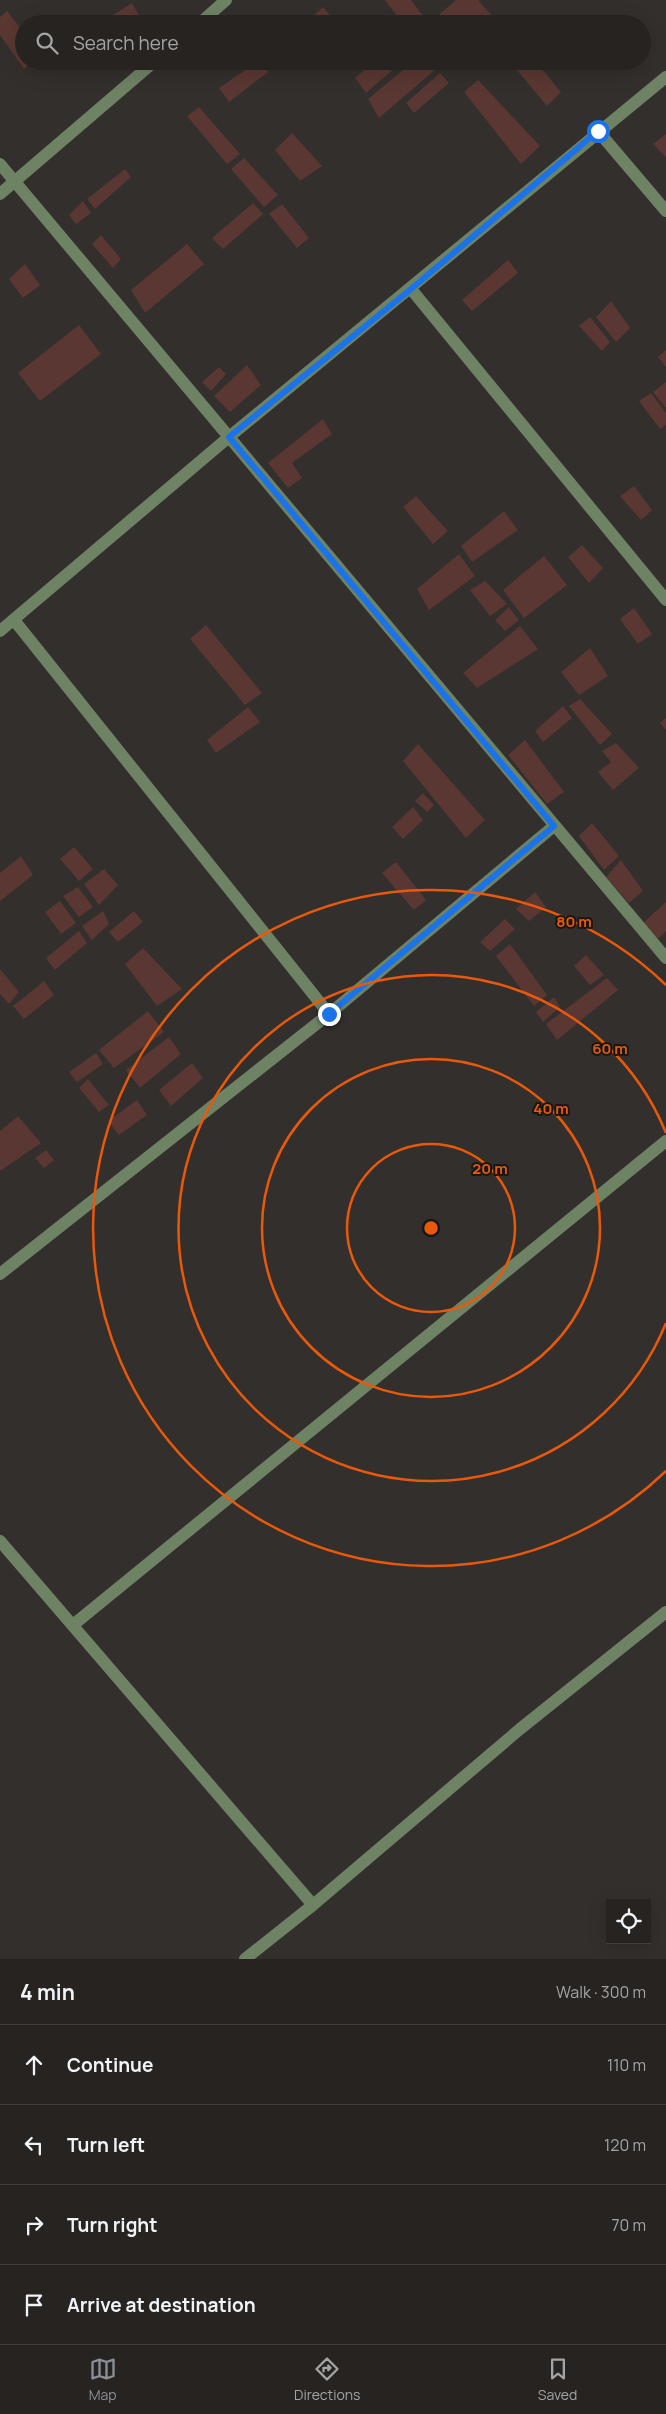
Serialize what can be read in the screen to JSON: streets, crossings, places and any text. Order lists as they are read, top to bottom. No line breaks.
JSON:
{"page":{"search":"Search here","heading":["4 min","Walk · 300 m"],"list":[["Continue","110 m"],["Turn left","120 m"],["Turn right","70 m"],"Arrive at destination"],"nav":["Map","Directions","Saved"]},"rings":["80 m","60 m","40 m","20 m"]}
